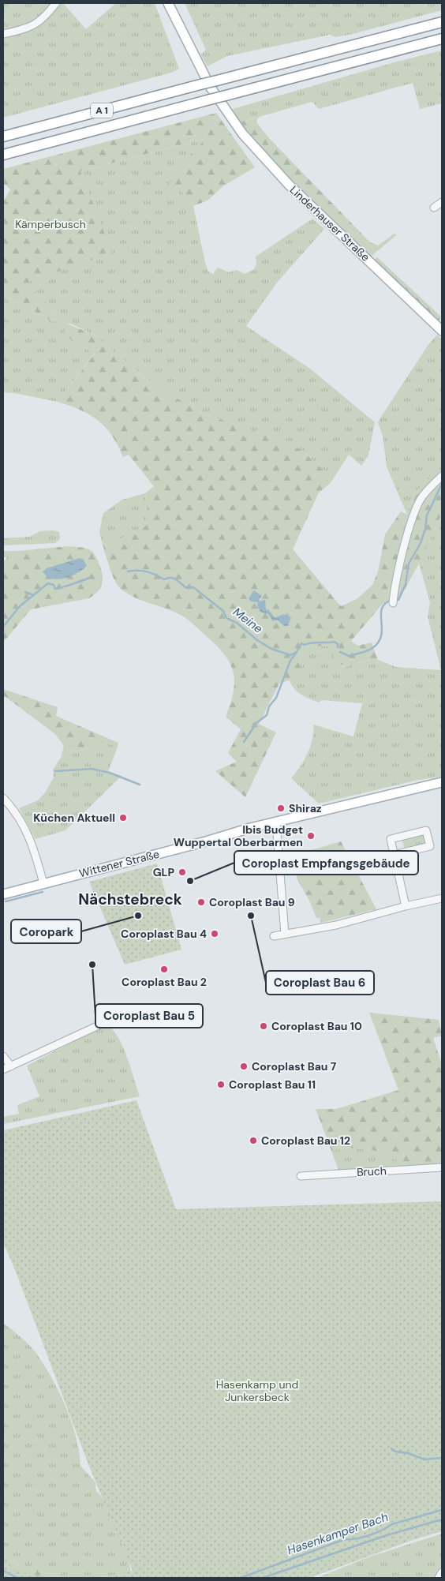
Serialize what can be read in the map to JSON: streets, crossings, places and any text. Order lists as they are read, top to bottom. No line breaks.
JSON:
{"streets":{"highway":["A 1"],"main road":["Linderhauser Straße","Wittener Straße"],"street":["Bruch"]},"districts":["Nächstebreck"],"water":["Meine","Hasenkamper Bach"],"parks":["Kämperbusch","Hasenkamp und Junkersbeck"],"places":["Shiraz","Küchen Aktuell","Ibis Budget Wuppertal Oberbarmen","GLP","Coroplast Empfangsgebäude","Coroplast Bau 9","Coropark","Coroplast Bau 6","Coroplast Bau 4","Coroplast Bau 5","Coroplast Bau 2","Coroplast Bau 10","Coroplast Bau 7","Coroplast Bau 11","Coroplast Bau 12"]}
